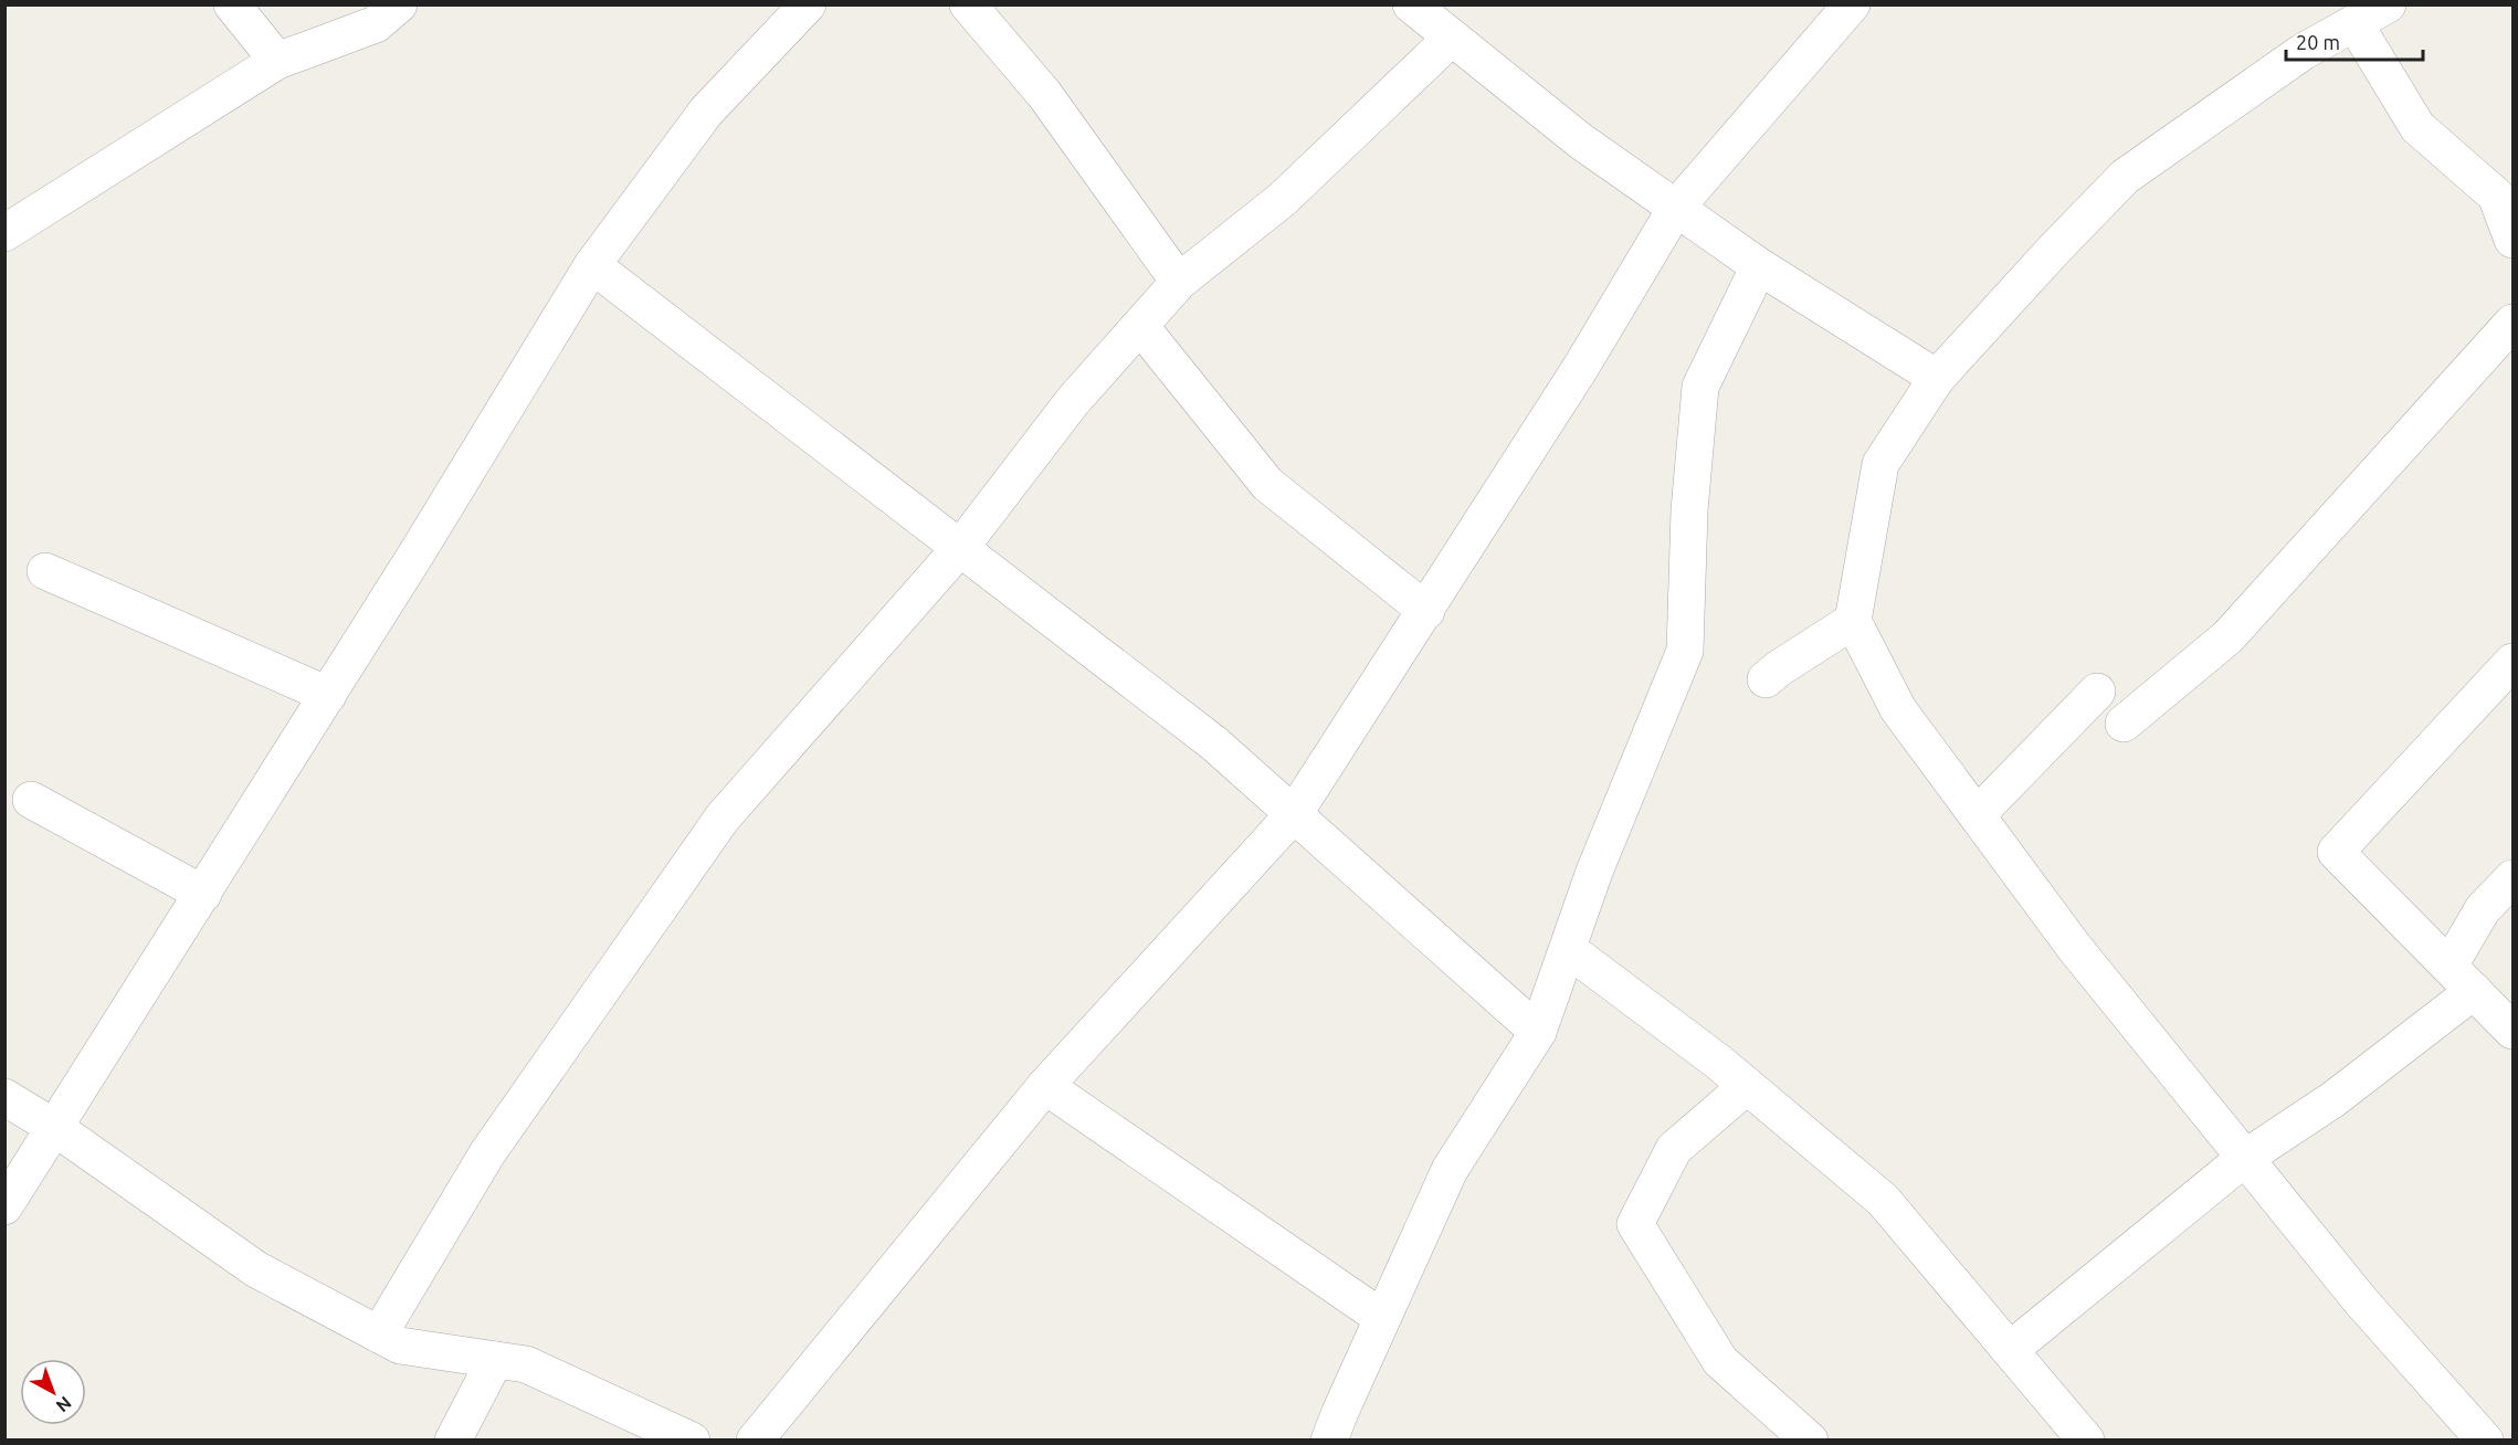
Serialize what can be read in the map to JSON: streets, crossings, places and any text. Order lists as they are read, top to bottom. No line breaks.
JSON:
{"scale_bar":"20 m","north":"bottom right"}
